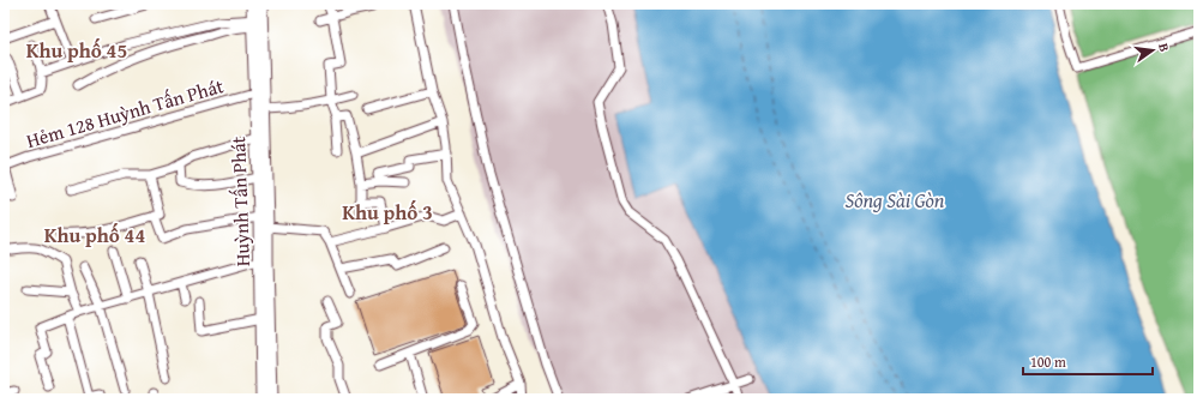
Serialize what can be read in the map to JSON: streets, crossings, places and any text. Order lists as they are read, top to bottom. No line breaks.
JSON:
{"streets":{"main road":["Huỳnh Tấn Phát"],"street":["Hẻm 128 Huỳnh Tấn Phát"]},"crossings":[["Hẻm 128 Huỳnh Tấn Phát","Huỳnh Tấn Phát"]],"districts":["Khu phố 45","Khu phố 3","Khu phố 44"],"water":["Sông Sài Gòn"],"scale_bar":"100 m","north":"right"}
